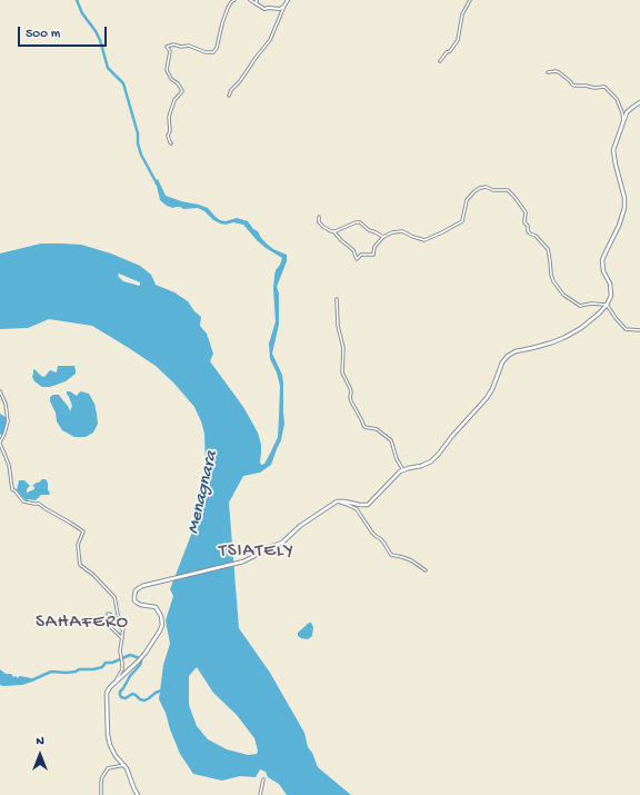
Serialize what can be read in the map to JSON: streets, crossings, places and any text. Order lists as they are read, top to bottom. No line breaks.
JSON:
{"districts":["TSIATELY","SAHAFERO"],"water":["Menagnara"],"scale_bar":"500 m","north":"top"}
